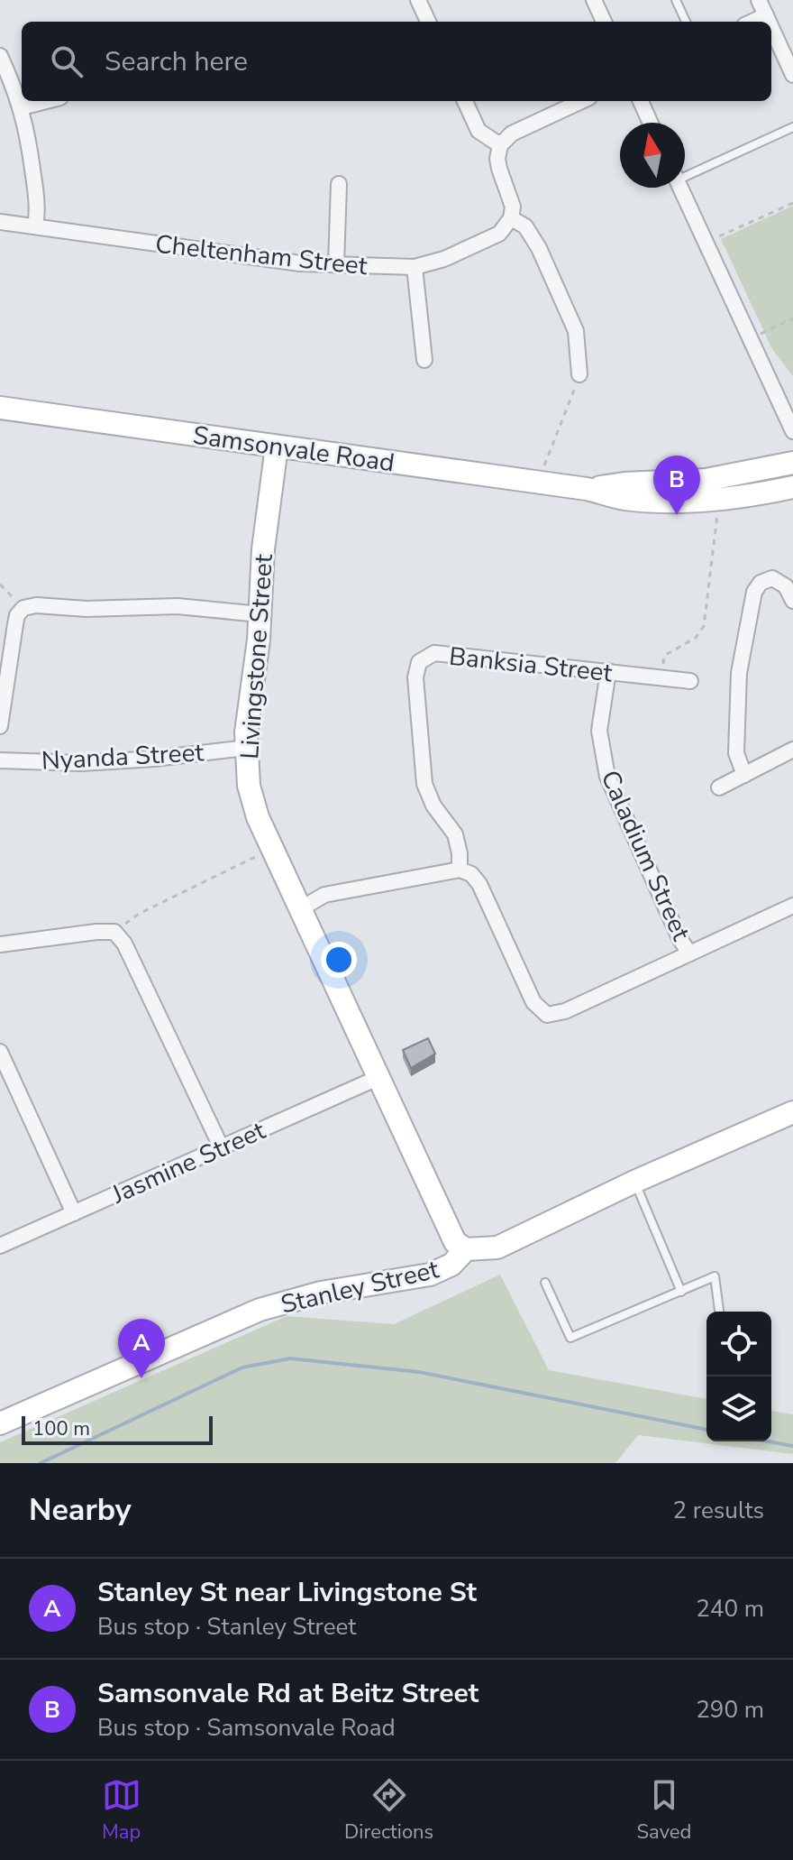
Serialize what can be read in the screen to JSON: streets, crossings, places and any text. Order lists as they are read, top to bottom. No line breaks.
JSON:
{"streets":{"street":["Cheltenham Street","Samsonvale Road","Livingstone Street","Banksia Street","Nyanda Street","Caladium Street","Jasmine Street","Stanley Street"]},"crossings":[["Samsonvale Road","Livingstone Street"],["Livingstone Street","Nyanda Street"],["Livingstone Street","Jasmine Street"],["Livingstone Street","Stanley Street"],["Banksia Street","Caladium Street"]],"scale_bar":"100 m","north":"top","page":{"search":"Search here","pins":["B","A"],"scale":"100 m","heading":["Nearby","2 results"],"list":[{"mark":"A","name":"Stanley St near Livingstone St","note":"Bus stop · Stanley Street","value":"240 m"},{"mark":"B","name":"Samsonvale Rd at Beitz Street","note":"Bus stop · Samsonvale Road","value":"290 m"}],"nav":["Map","Directions","Saved"]}}
